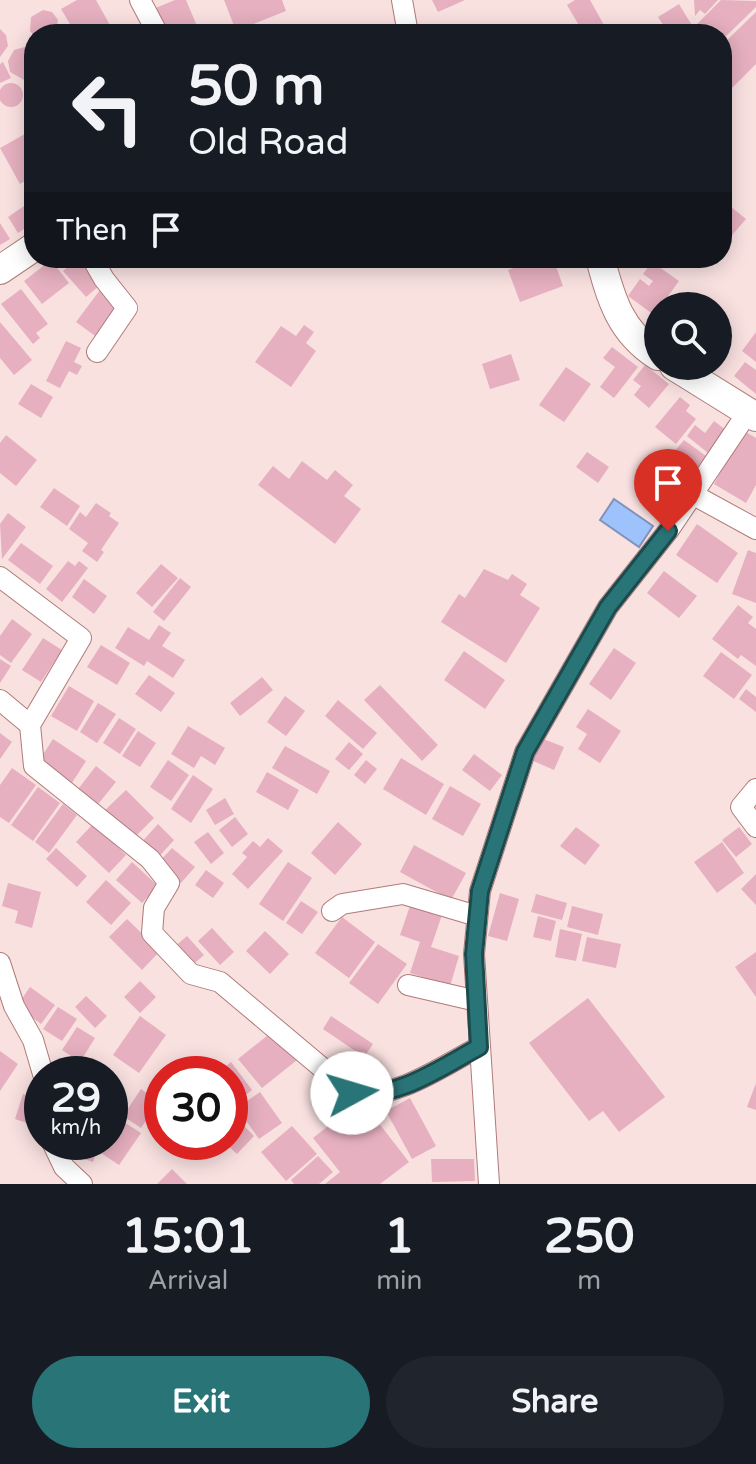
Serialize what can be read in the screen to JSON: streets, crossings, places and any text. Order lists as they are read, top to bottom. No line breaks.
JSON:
{"page":{"turn":["50 m","Old Road"],"then":"Then","speed":"29 km/h","limit":"30","eta":["15:01","Arrival","1","min","250","m"],"buttons":["Exit","Share"]}}
